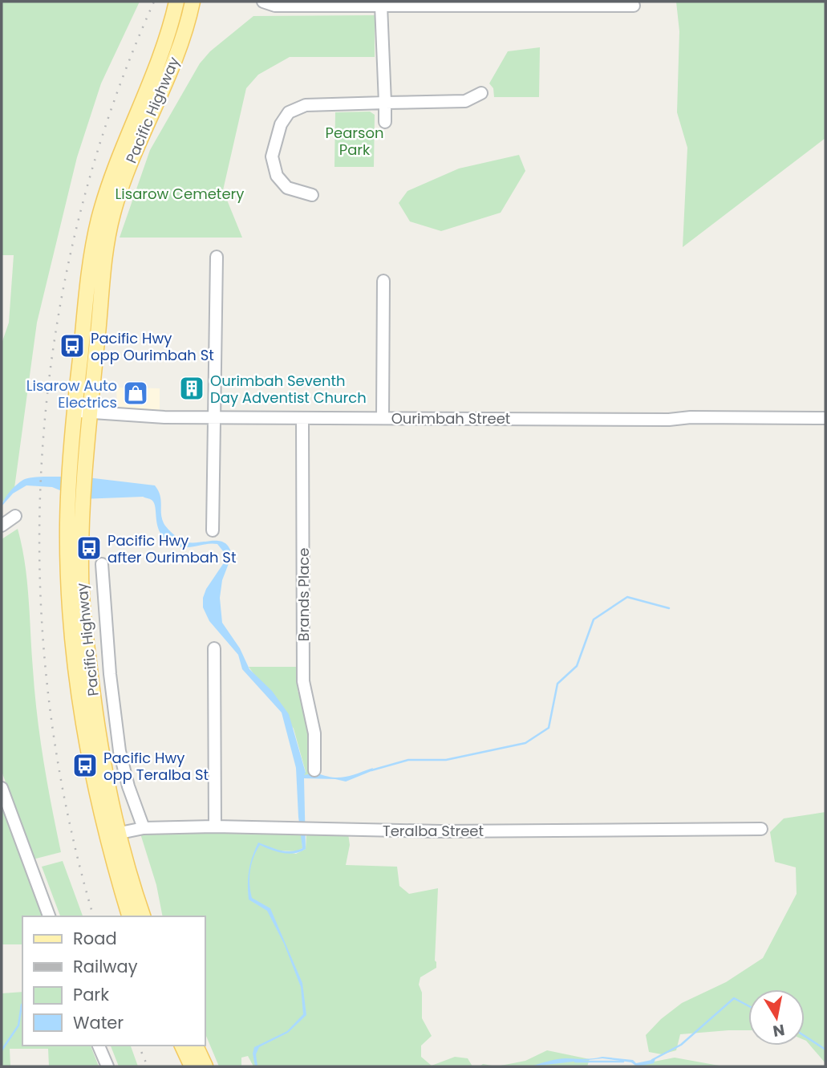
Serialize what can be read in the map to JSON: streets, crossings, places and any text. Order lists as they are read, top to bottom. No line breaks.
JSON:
{"streets":{"main road":["Pacific Highway"],"street":["Ourimbah Street","Brands Place","Teralba Street"]},"crossings":[["Pacific Highway","Ourimbah Street"],["Pacific Highway","Teralba Street"],["Ourimbah Street","Brands Place"]],"parks":["Pearson Park","Lisarow Cemetery"],"places":{"bus stop":["Pacific Hwy opp Ourimbah St","Pacific Hwy after Ourimbah St","Pacific Hwy opp Teralba St"],"building":["Ourimbah Seventh Day Adventist Church"],"shop":["Lisarow Auto Electrics"]},"legend":["Road","Railway","Park","Water"],"north":"bottom"}
